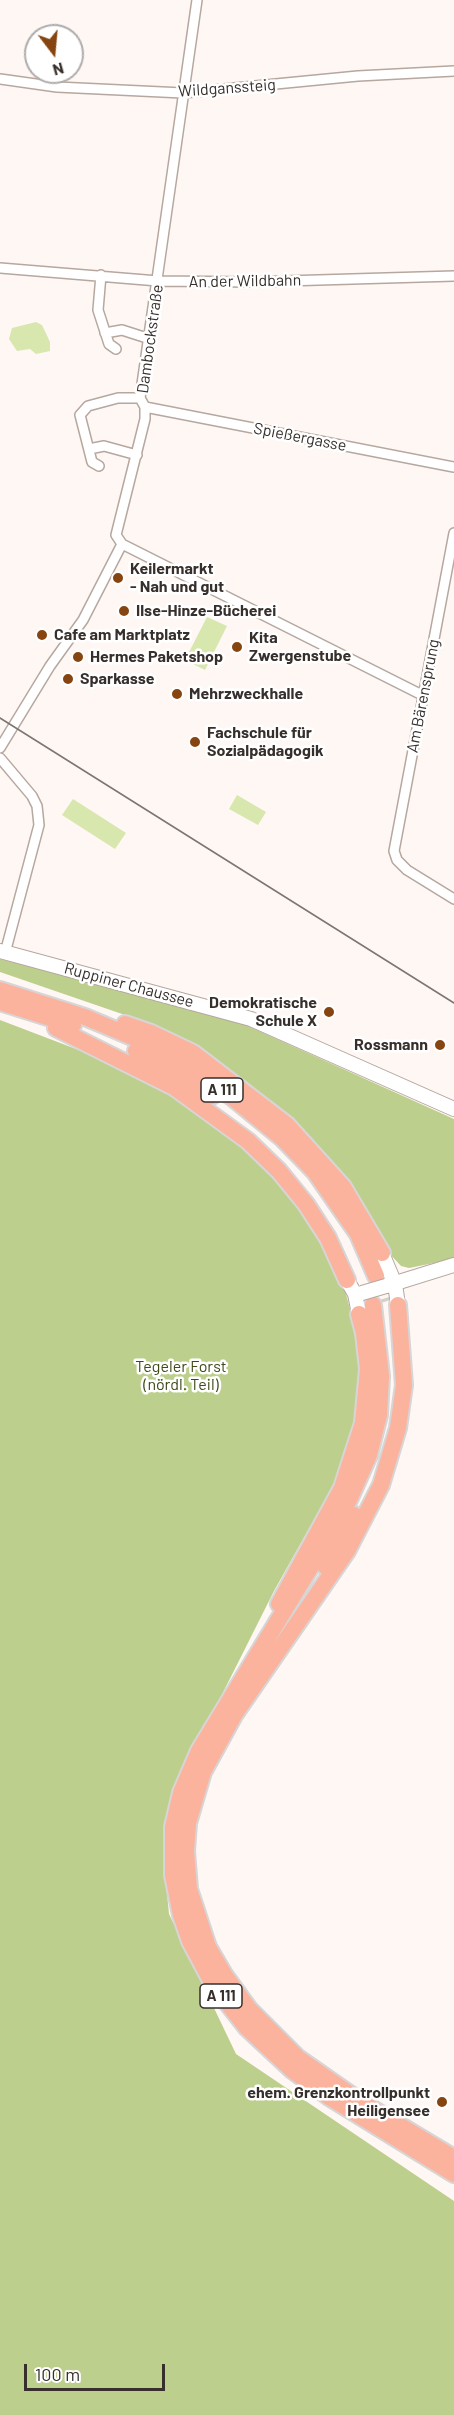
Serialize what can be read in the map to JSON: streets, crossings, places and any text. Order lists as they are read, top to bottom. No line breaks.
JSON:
{"streets":{"highway":["A 111"],"street":["Wildganssteig","An der Wildbahn","Dambockstraße","Spießergasse","Am Bärensprung","Ruppiner Chaussee"]},"crossings":[["Wildganssteig","Dambockstraße"],["An der Wildbahn","Dambockstraße"],["Dambockstraße","Spießergasse"]],"parks":["Tegeler Forst (nördl. Teil)"],"places":["Keilermarkt - Nah und gut","Ilse-Hinze-Bücherei","Cafe am Marktplatz","Kita Zwergenstube","Hermes Paketshop","Sparkasse","Mehrzweckhalle","Fachschule für Sozialpädagogik","Demokratische Schule X","Rossmann","ehem. Grenzkontrollpunkt Heiligensee"],"scale_bar":"100 m","north":"bottom"}
